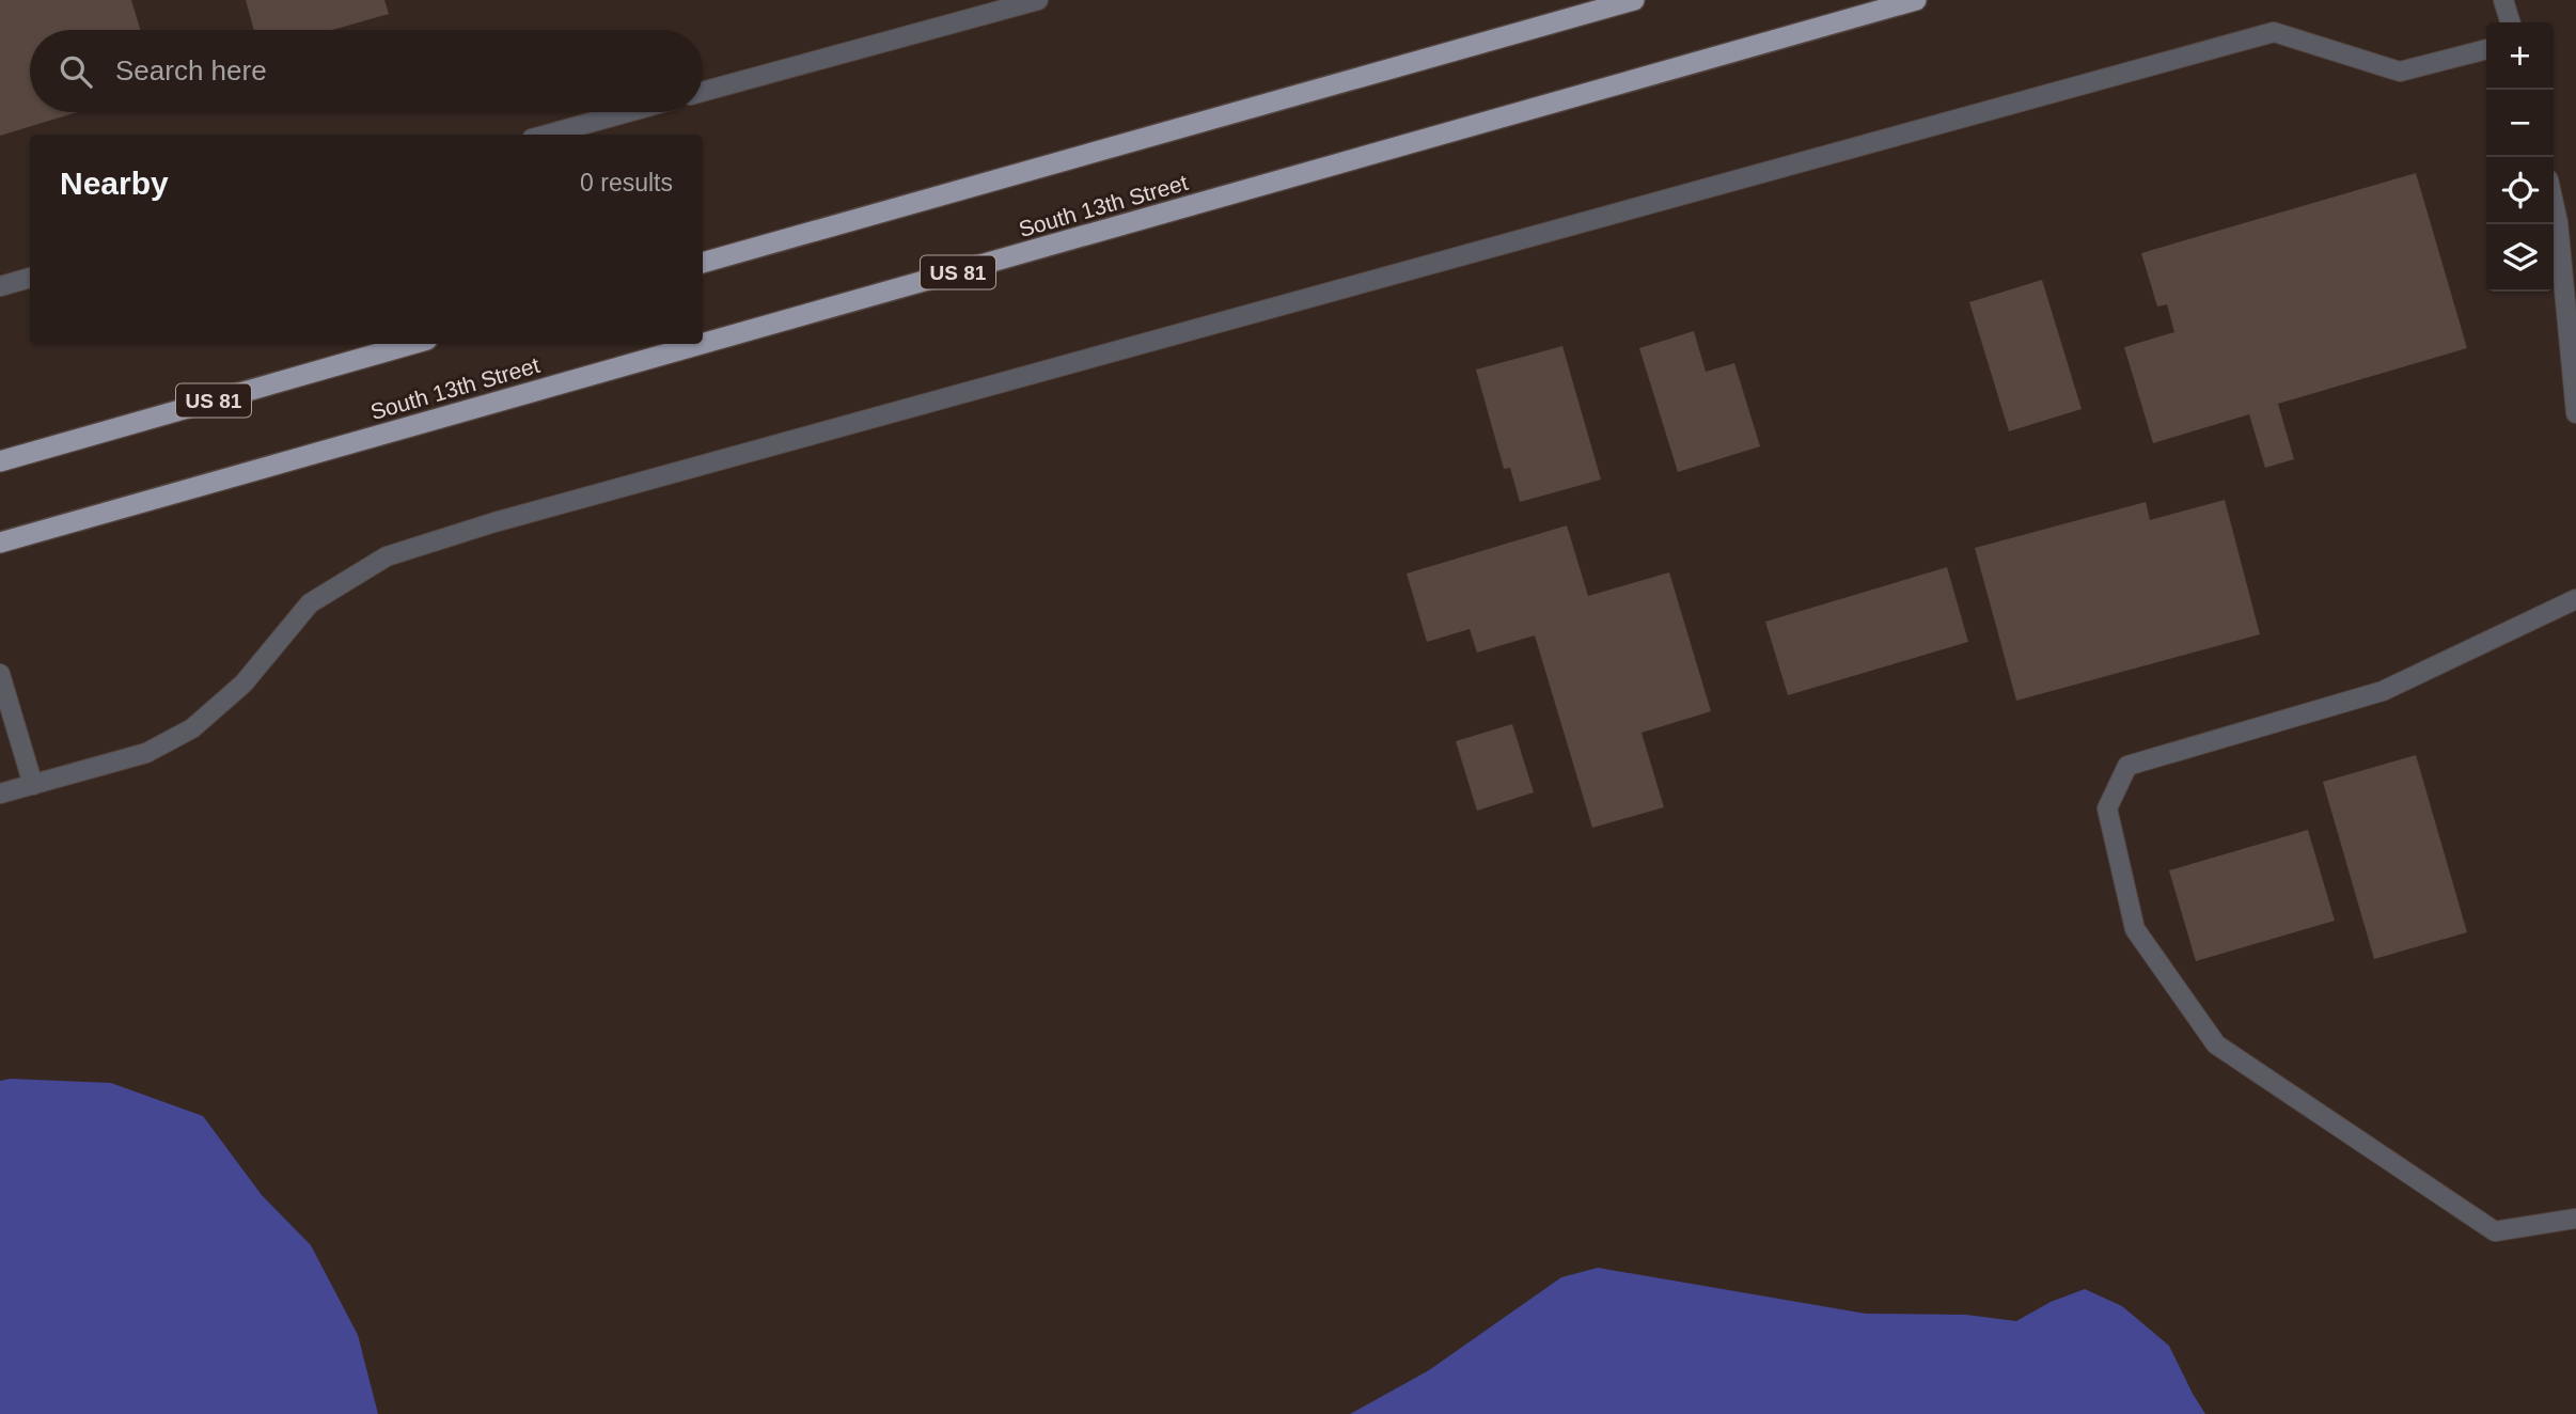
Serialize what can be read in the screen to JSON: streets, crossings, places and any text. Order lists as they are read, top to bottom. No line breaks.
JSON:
{"streets":{"highway":["South 13th Street","US 81"]},"page":{"map_buttons":["+","−"],"search":"Search here","heading":["Nearby","0 results"]}}
